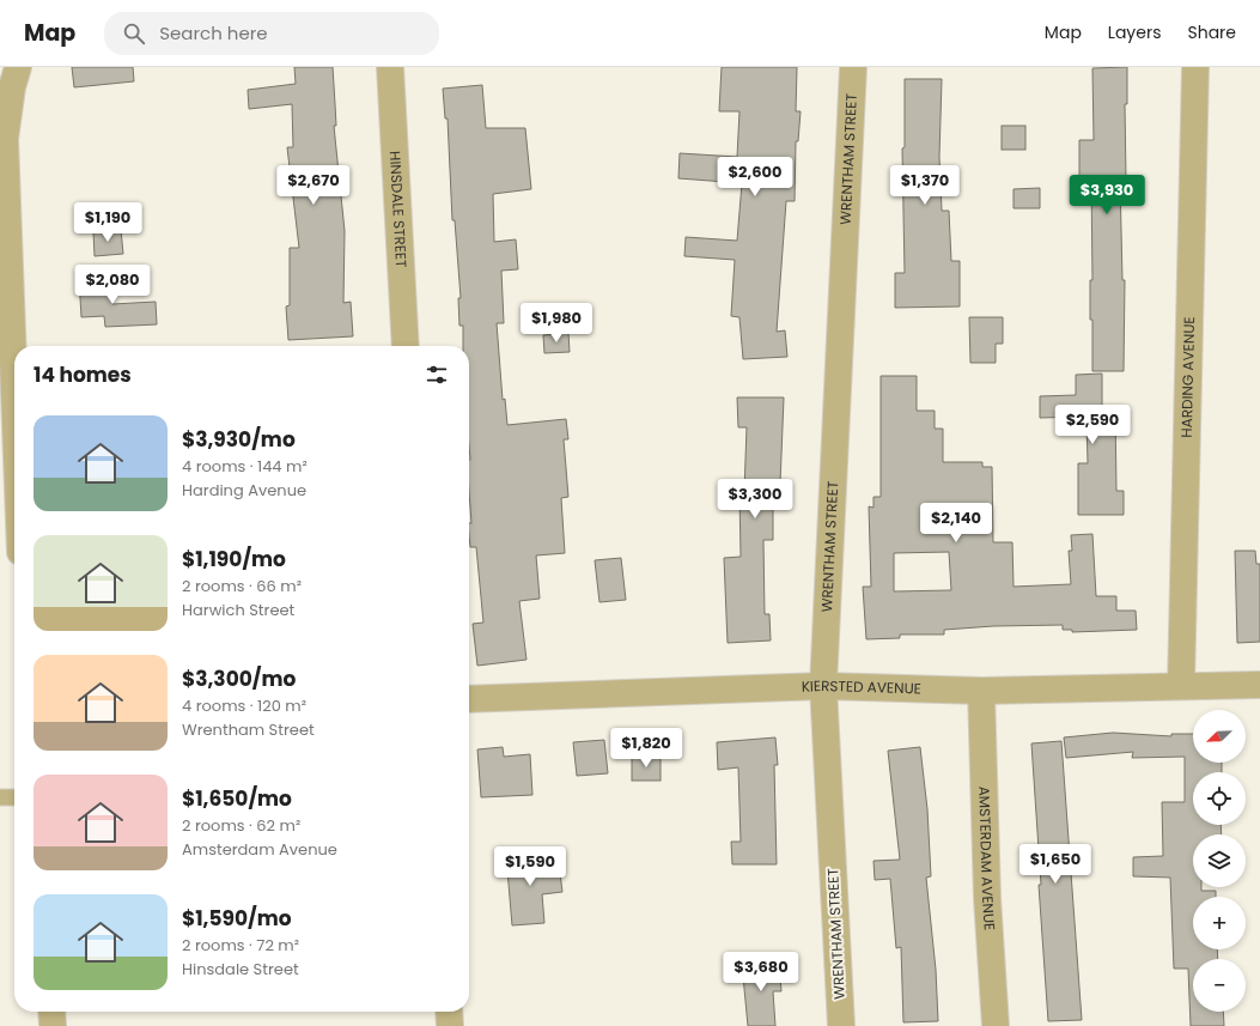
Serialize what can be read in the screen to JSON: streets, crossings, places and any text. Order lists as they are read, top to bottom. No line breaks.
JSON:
{"streets":{"street":["WRENTHAM STREET","HINSDALE STREET","HARDING AVENUE","KIERSTED AVENUE","AMSTERDAM AVENUE"]},"crossings":[["WRENTHAM STREET","KIERSTED AVENUE"],["HARDING AVENUE","KIERSTED AVENUE"],["KIERSTED AVENUE","AMSTERDAM AVENUE"]],"north":"bottom left","page":{"header":"Map","search":"Search here","nav":["Map","Layers","Share"],"price":["$2,600","$2,670","$1,370","$3,930","$1,190","$2,080","$1,980","$2,590","$3,300","$2,140","$1,820","$1,650","$1,590","$3,680"],"heading":"14 homes","list":[{"name":"$3,930/mo","note":"4 rooms · 144 m² · Harding Avenue"},{"name":"$1,190/mo","note":"2 rooms · 66 m² · Harwich Street"},{"name":"$3,300/mo","note":"4 rooms · 120 m² · Wrentham Street"},{"name":"$1,650/mo","note":"2 rooms · 62 m² · Amsterdam Avenue"},{"name":"$1,590/mo","note":"2 rooms · 72 m² · Hinsdale Street"}],"map_buttons":["+","−"]}}
